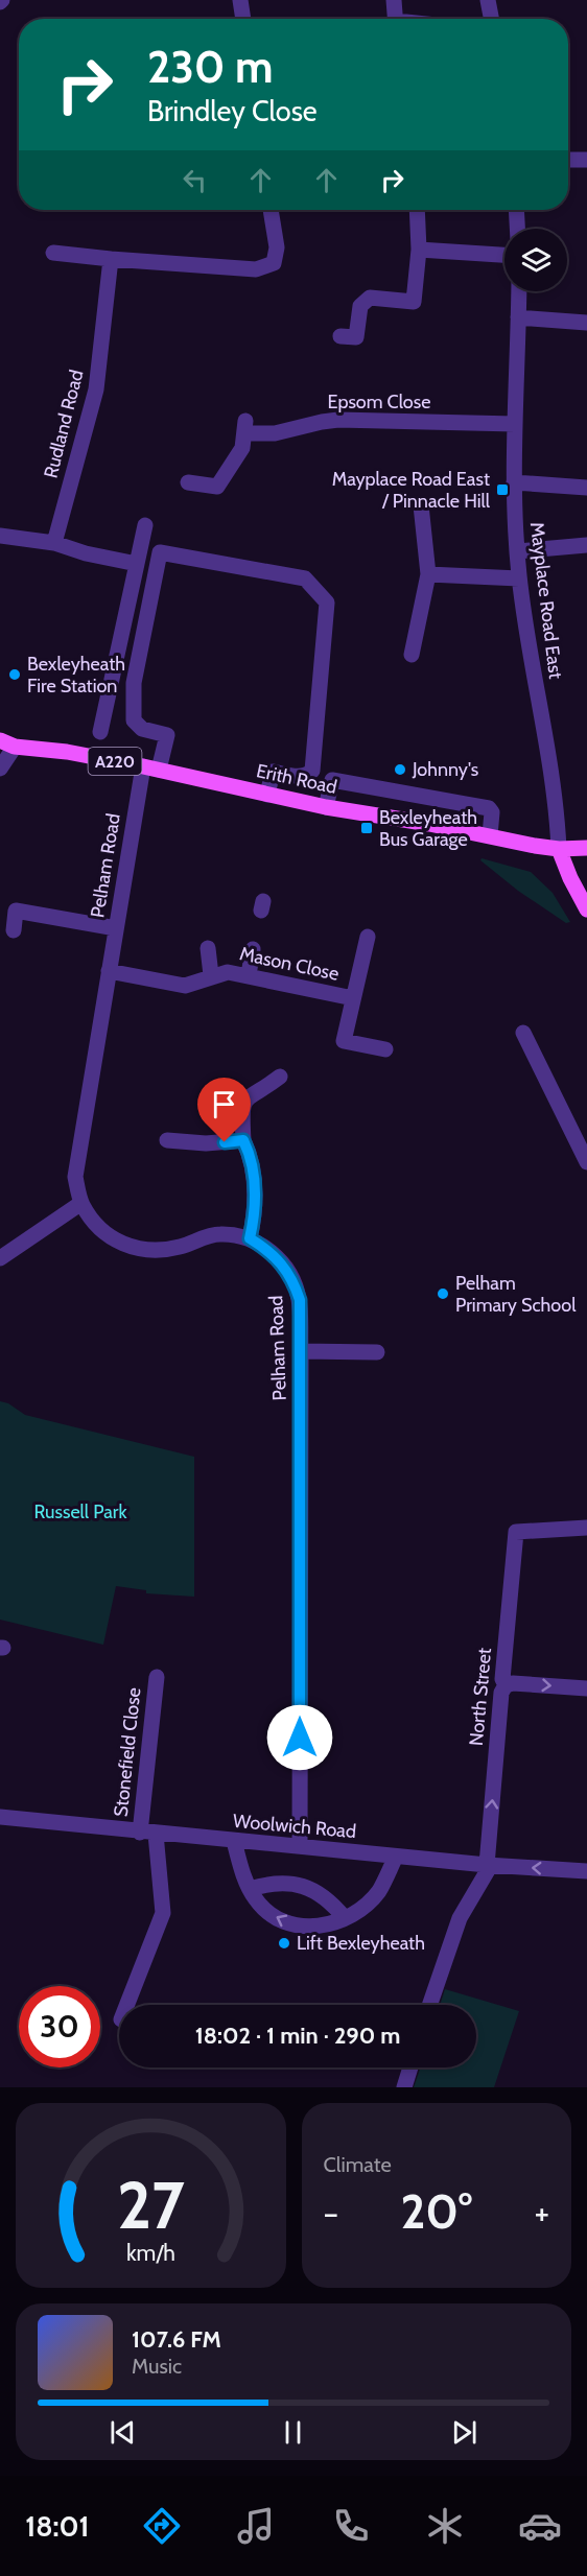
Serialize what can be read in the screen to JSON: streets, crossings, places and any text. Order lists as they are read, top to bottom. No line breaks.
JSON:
{"streets":{"main road":["A220","Erith Road"],"street":["Epsom Close","Rudland Road","Mayplace Road East","Pelham Road","Mason Close","North Street","Stonefield Close","Woolwich Road"]},"crossings":[["Epsom Close","Mayplace Road East"],["Mayplace Road East","Erith Road"],["Erith Road","Pelham Road"],["Pelham Road","Mason Close"],["Pelham Road","Woolwich Road"],["North Street","Woolwich Road"],["Stonefield Close","Woolwich Road"]],"one_way":["North Street"],"parks":["Russell Park"],"places":{"transit":["Mayplace Road East / Pinnacle Hill","Bexleyheath Bus Garage"],"other":["Bexleyheath Fire Station","Johnny's","Pelham Primary School","Lift Bexleyheath"]},"page":{"turn":["230 m","Brindley Close"],"limit":"30","trip":"18:02 · 1 min · 290 m","tile":"Climate","heat":["−","20°","+"],"song":["107.6 FM","Music"],"tabs":"18:01","gauge":["27","km/h"]}}
